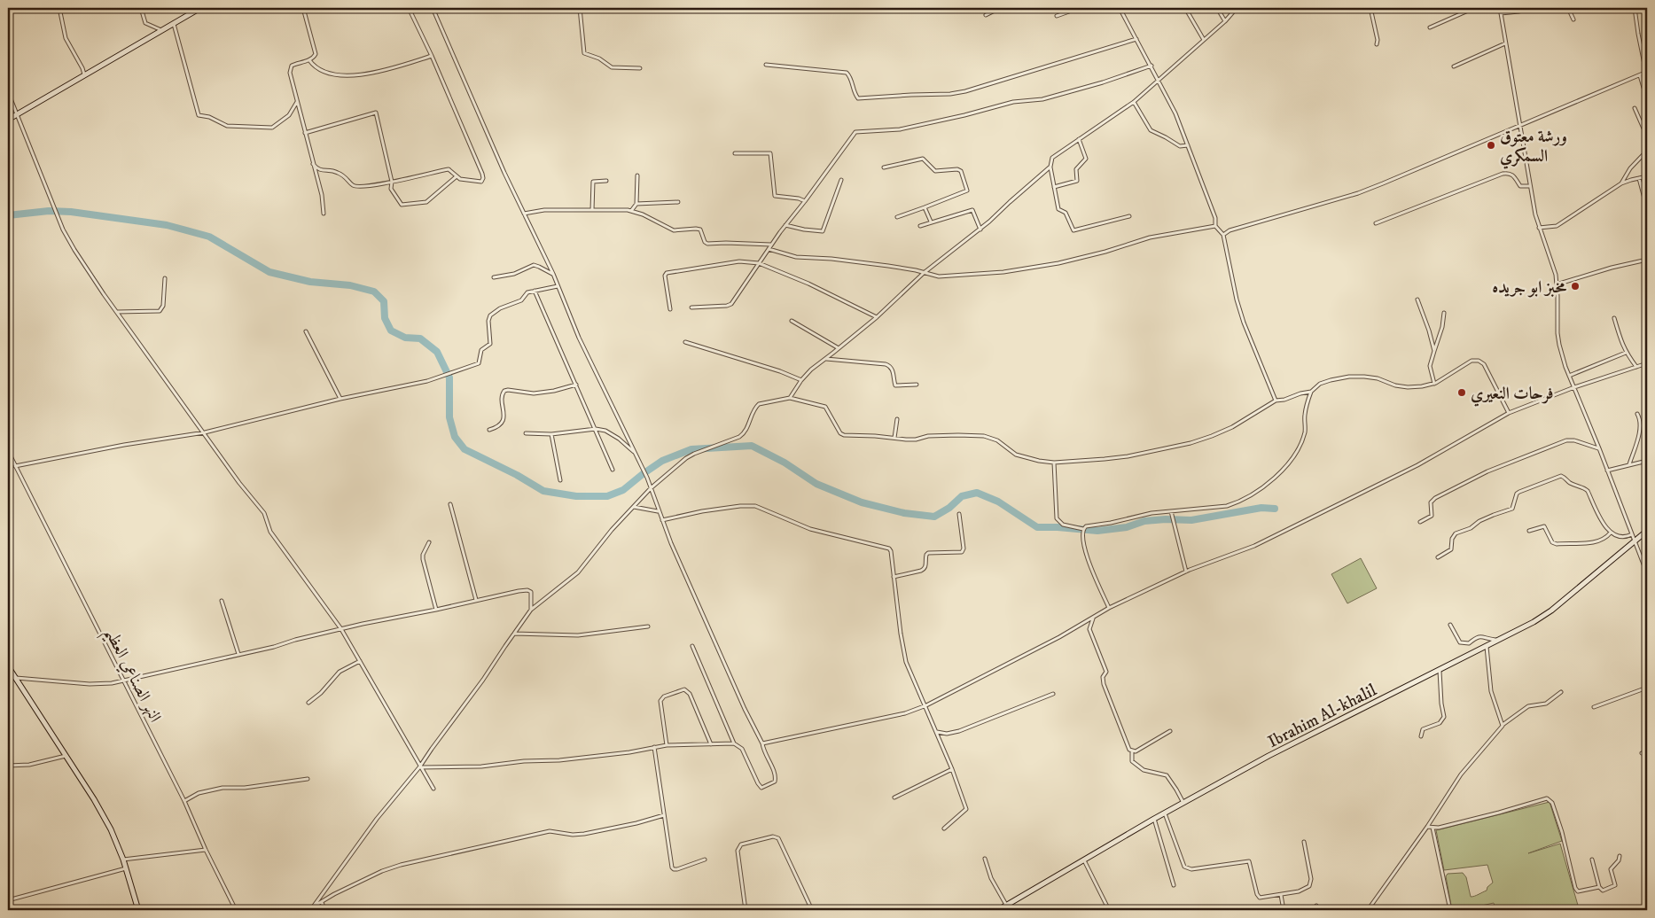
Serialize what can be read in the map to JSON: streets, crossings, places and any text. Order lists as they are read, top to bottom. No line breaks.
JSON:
{"streets":{"street":["النهر الصناعي العظيم","Ibrahim Al-khalil"]},"places":["ورشة معتوق السمكري","مخبز ابو جريده","فرحات النعيري"]}
